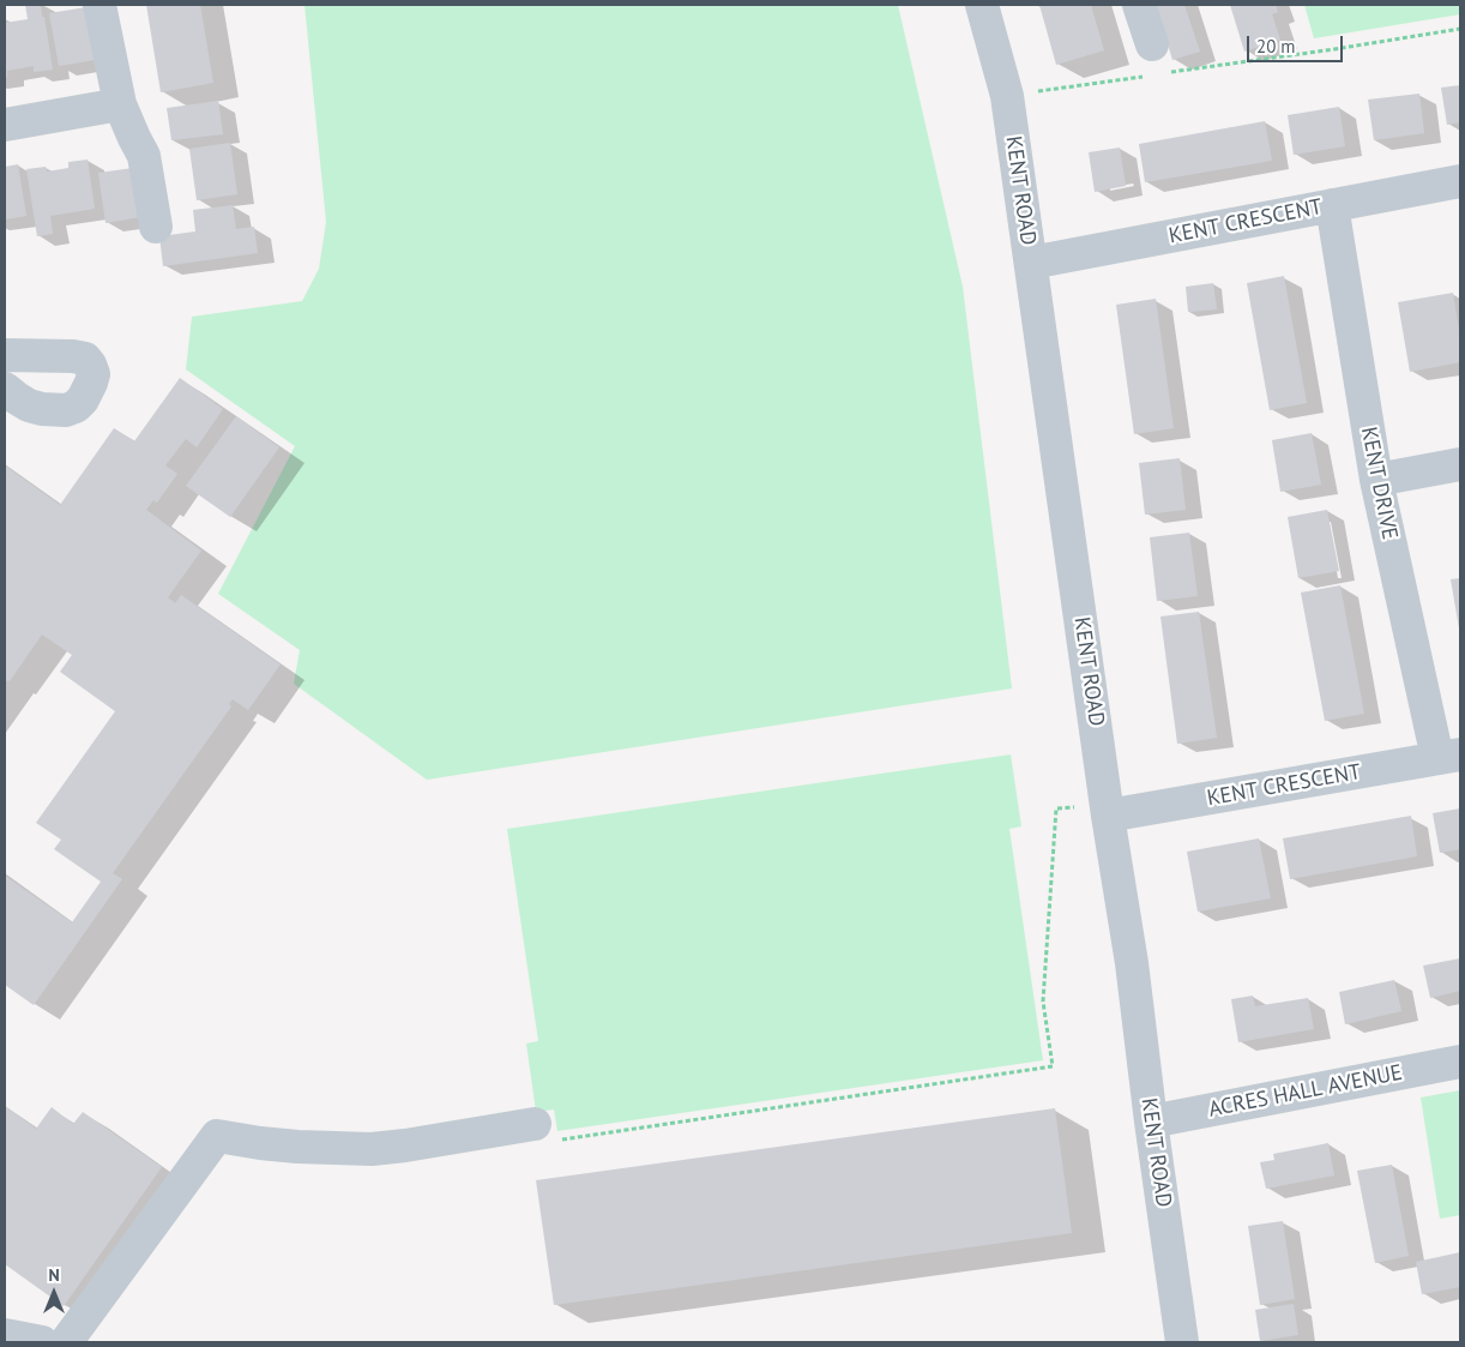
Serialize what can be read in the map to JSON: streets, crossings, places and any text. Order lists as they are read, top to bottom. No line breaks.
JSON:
{"streets":{"street":["KENT ROAD","KENT CRESCENT","KENT DRIVE","ACRES HALL AVENUE"]},"crossings":[["KENT ROAD","KENT CRESCENT"],["KENT ROAD","ACRES HALL AVENUE"],["KENT CRESCENT","KENT DRIVE"]],"scale_bar":"20 m","north":"top"}
